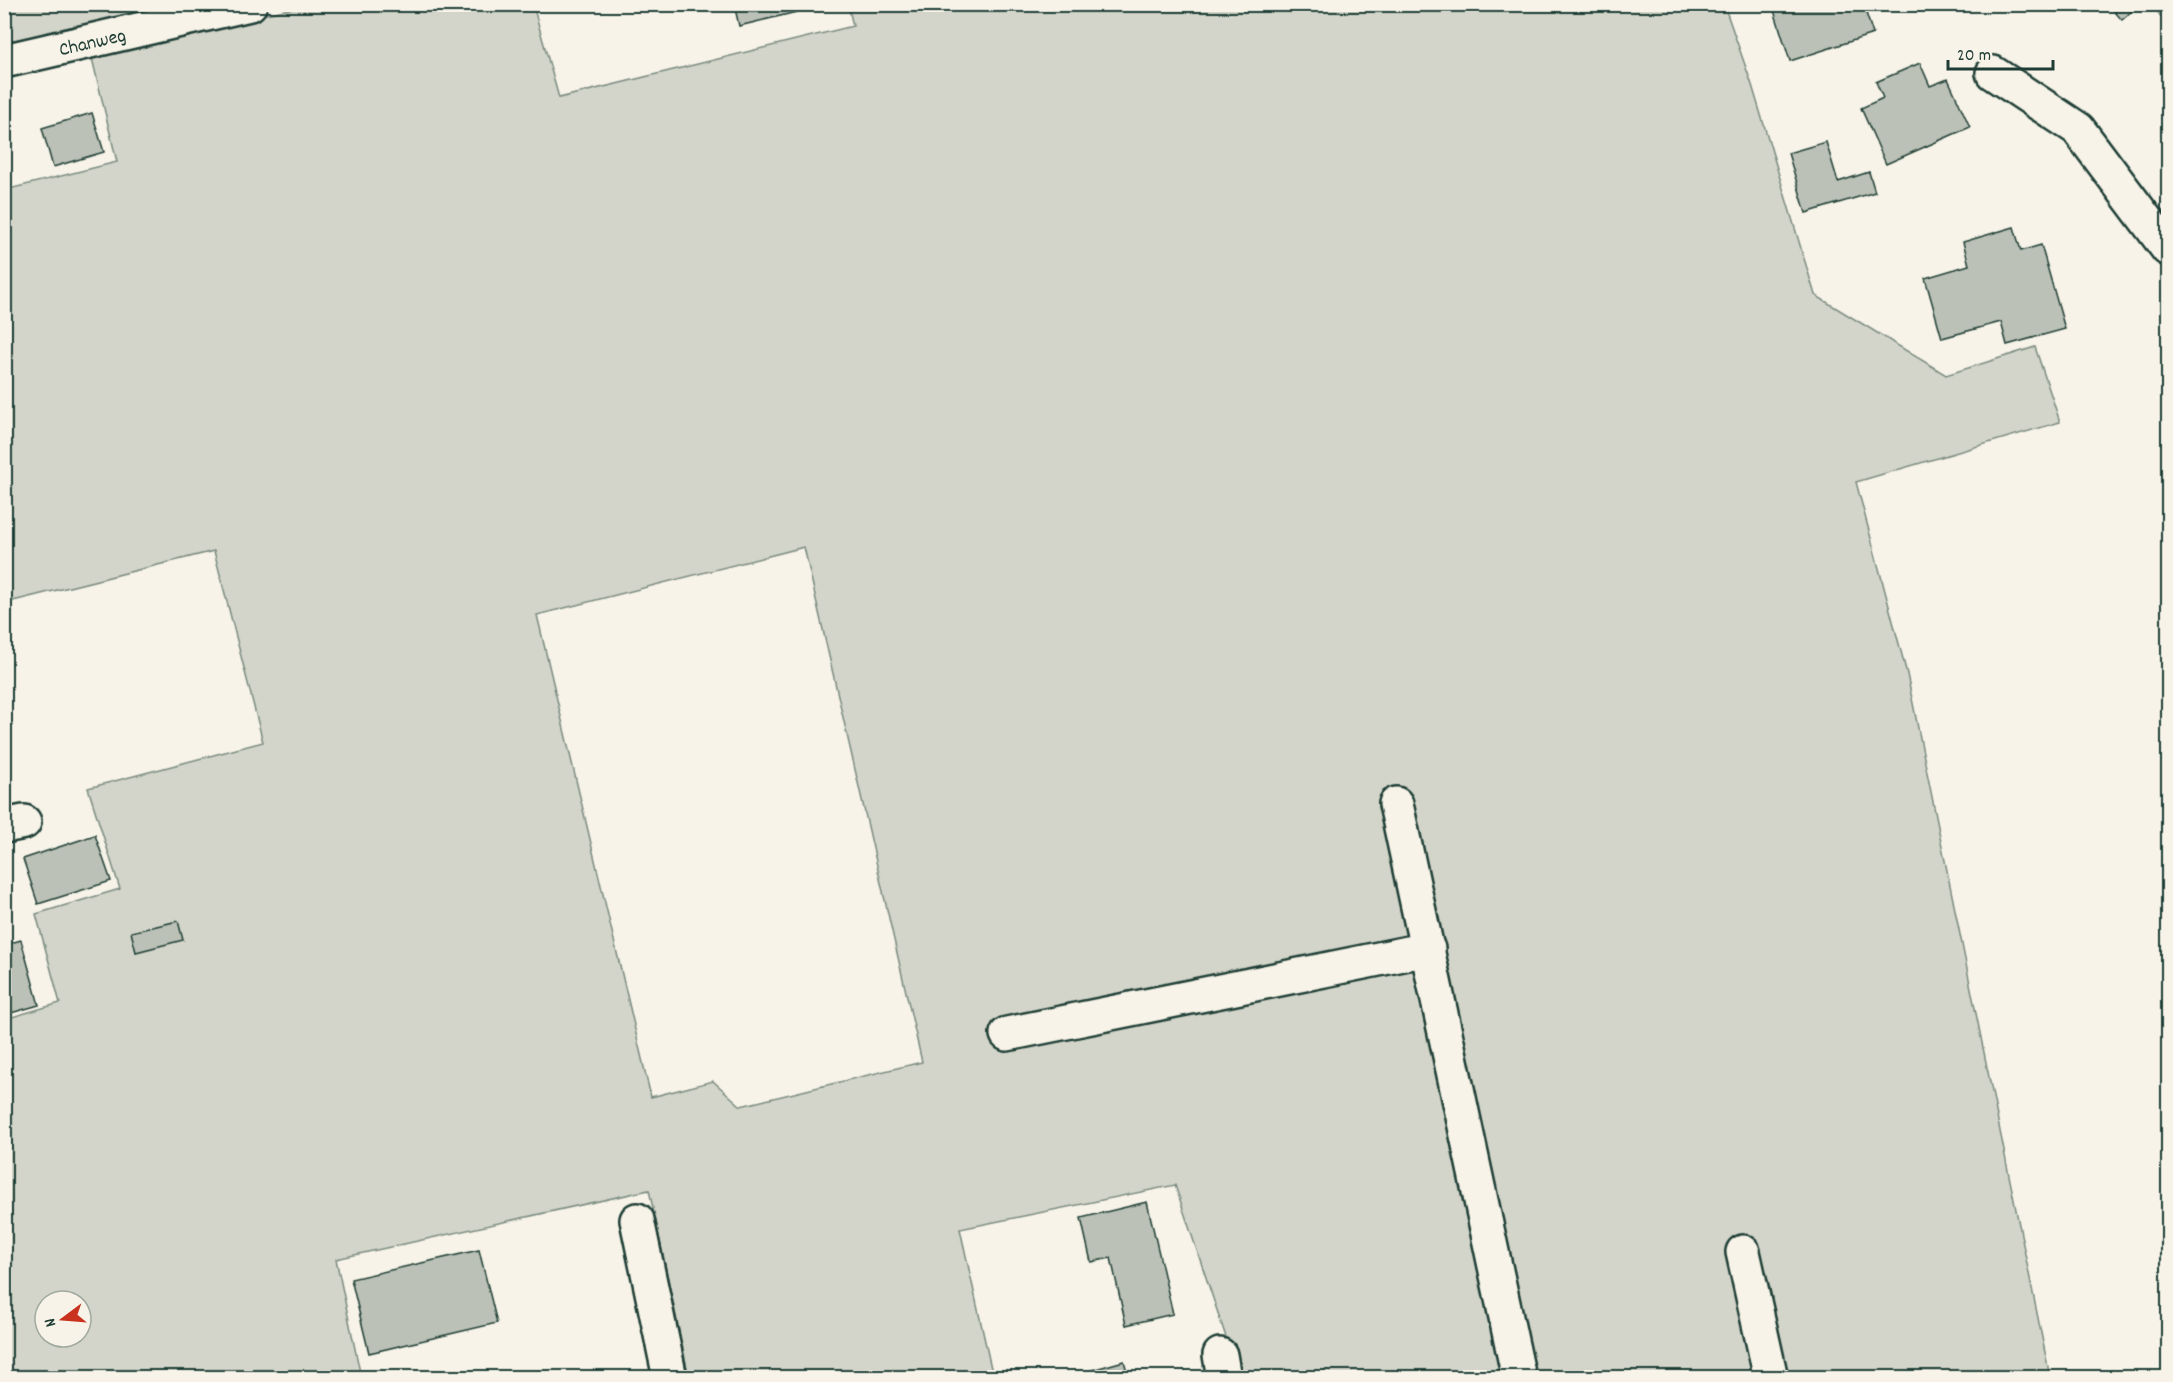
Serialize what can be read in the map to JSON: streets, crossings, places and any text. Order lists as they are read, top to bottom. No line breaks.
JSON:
{"streets":{"street":["Chanweg"]},"scale_bar":"20 m","north":"left"}
